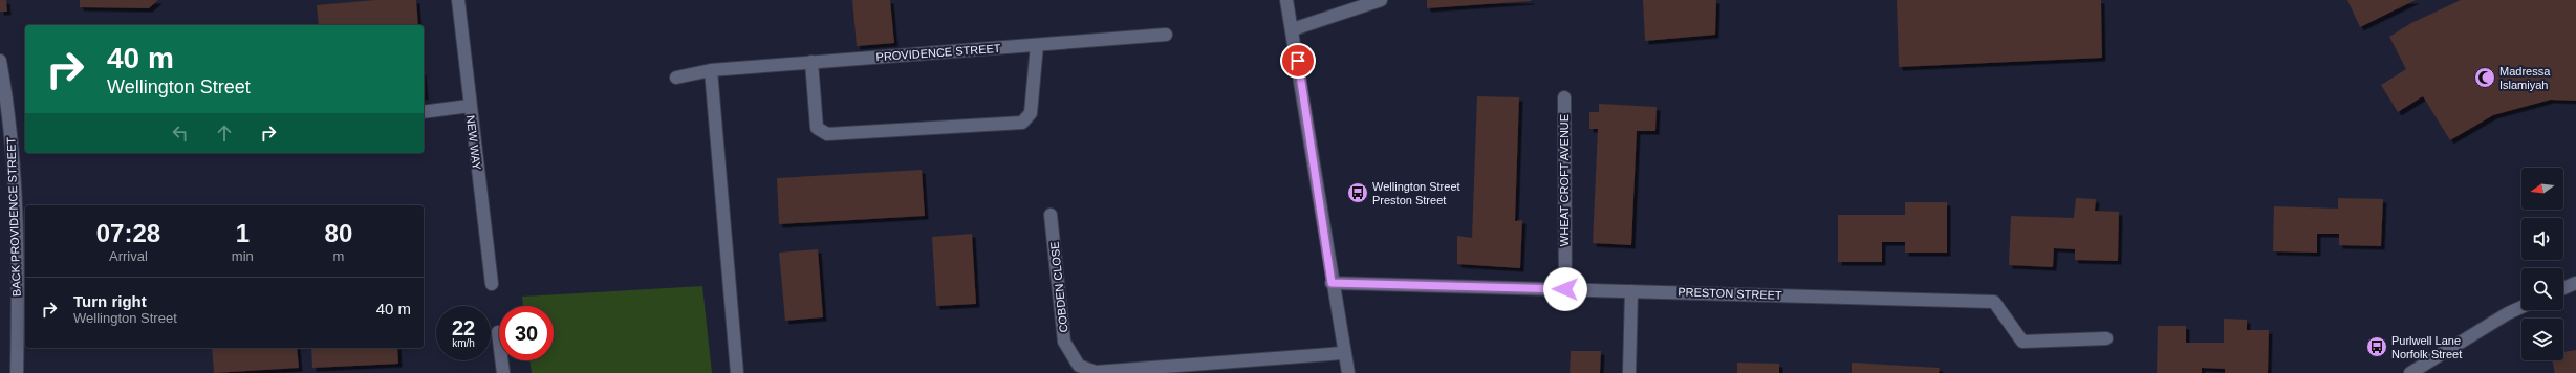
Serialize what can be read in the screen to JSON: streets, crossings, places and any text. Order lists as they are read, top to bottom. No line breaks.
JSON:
{"streets":{"street":["PROVIDENCE STREET","NEW WAY","WHEAT CROFT AVENUE","BACK PROVIDENCE STREET","COBDEN CLOSE","PRESTON STREET"]},"crossings":[["WHEAT CROFT AVENUE","PRESTON STREET"]],"places":{"mosque":["Madressa Islamiyah"],"bus stop":["Wellington Street Preston Street","Purlwell Lane Norfolk Street"]},"north":"left","page":{"turn":["40 m","Wellington Street"],"eta":["07:28","Arrival","1","min","80","m"],"list":[{"name":"Turn right","note":"Wellington Street","value":"40 m"}],"speed":"22 km/h","limit":"30"}}
